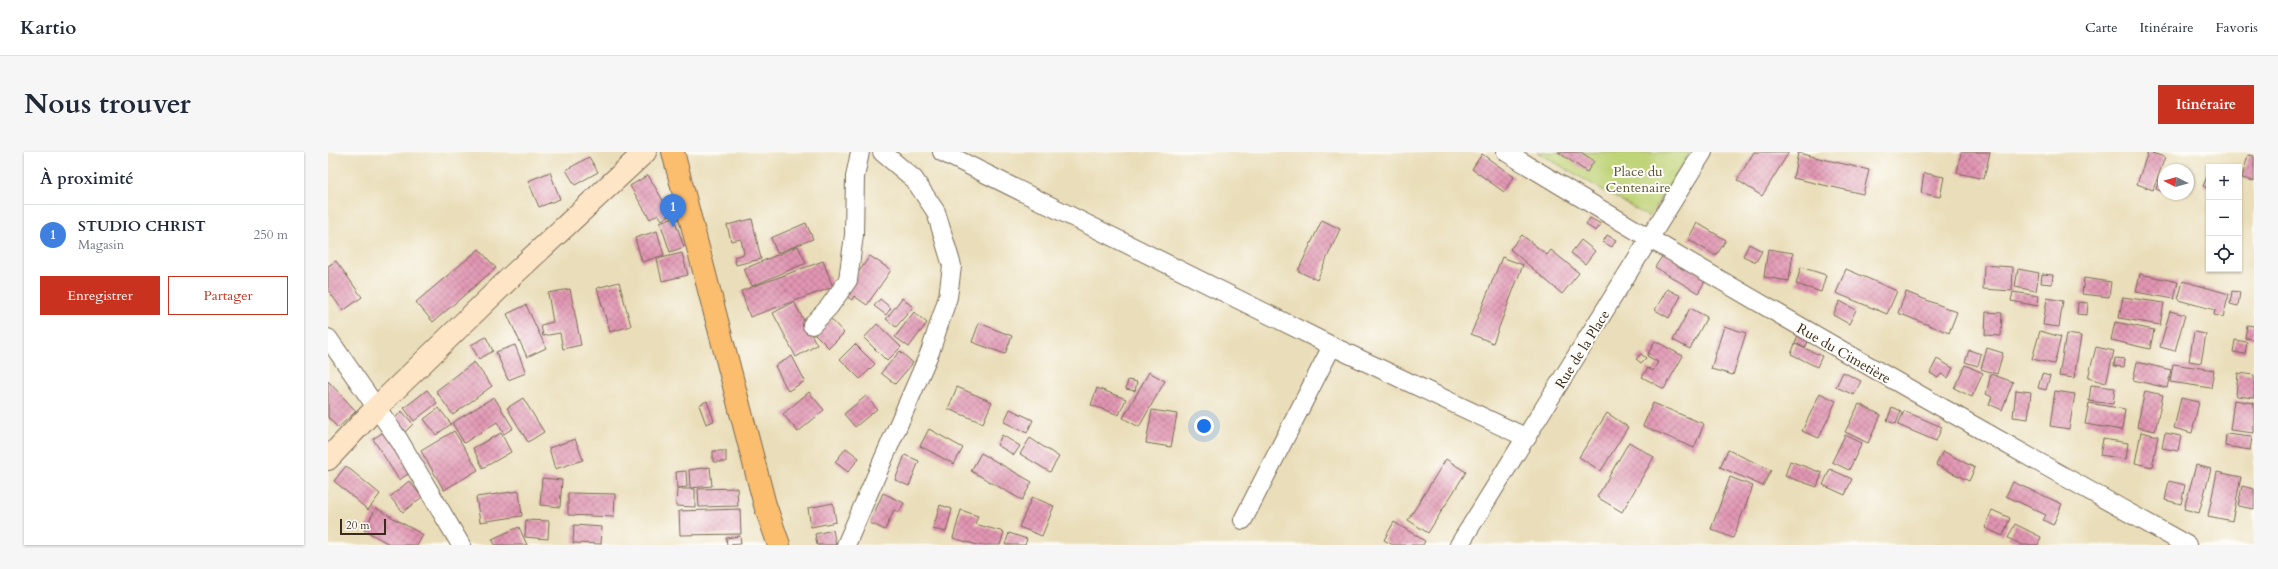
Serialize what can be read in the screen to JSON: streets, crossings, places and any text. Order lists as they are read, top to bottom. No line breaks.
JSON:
{"streets":{"street":["Rue de la Place","Rue du Cimetière"]},"crossings":[["Rue de la Place","Rue du Cimetière"]],"parks":["Place du Centenaire"],"scale_bar":"20 m","north":"left","page":{"header":"Kartio","nav":["Carte","Itinéraire","Favoris"],"title":"Nous trouver","buttons":["Itinéraire",["Enregistrer","Partager"]],"heading":"À proximité","map_buttons":["+","−"],"pins":"1","list":[{"mark":"1","name":"STUDIO CHRIST","note":"Magasin","value":"250 m"}],"scale":"20 m"}}
